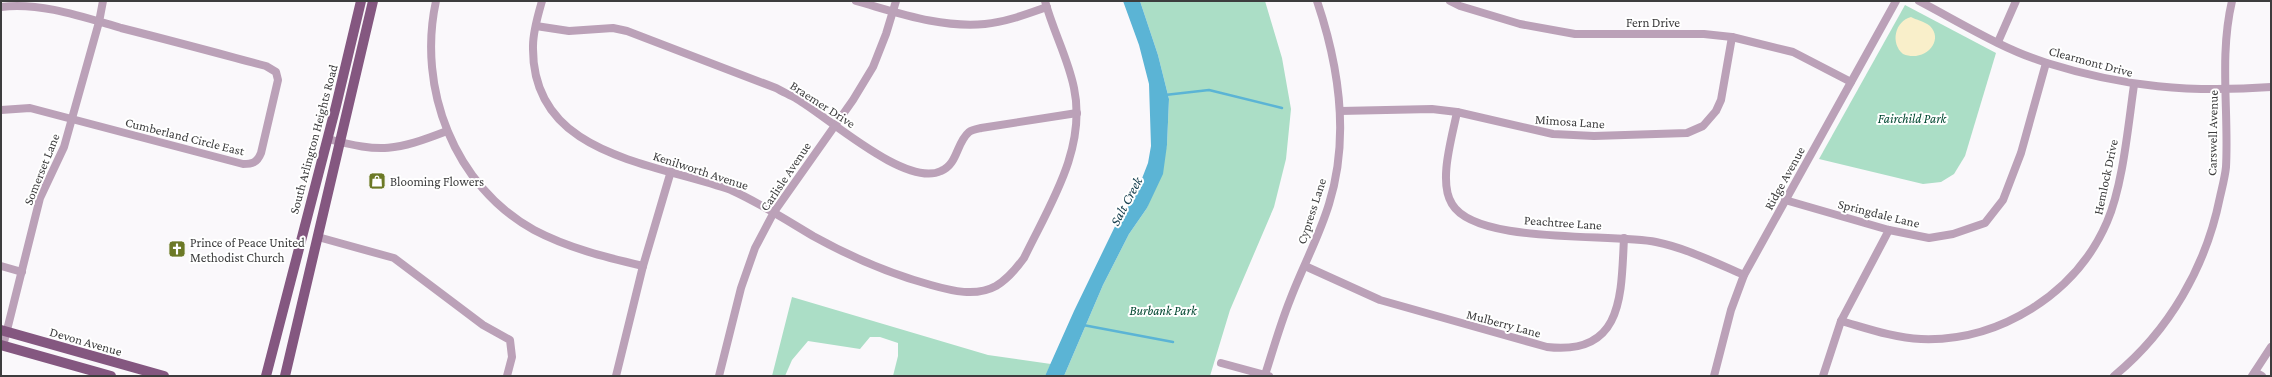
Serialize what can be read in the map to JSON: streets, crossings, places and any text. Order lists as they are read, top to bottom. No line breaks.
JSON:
{"streets":{"main road":["South Arlington Heights Road","Devon Avenue"],"street":["Fern Drive","Clearmont Drive","Braemer Drive","Mimosa Lane","Carswell Avenue","Cumberland Circle East","Somerset Lane","Kenilworth Avenue","Carlisle Avenue","Hemlock Drive","Ridge Avenue","Cypress Lane","Springdale Lane","Peachtree Lane","Mulberry Lane"]},"crossings":[["Fern Drive","Mimosa Lane"],["Fern Drive","Ridge Avenue"],["Clearmont Drive","Carswell Avenue"],["Clearmont Drive","Hemlock Drive"],["Clearmont Drive","Springdale Lane"],["Braemer Drive","Kenilworth Avenue"],["Braemer Drive","Carlisle Avenue"],["Mimosa Lane","Cypress Lane"],["Mimosa Lane","Peachtree Lane"],["Cumberland Circle East","Somerset Lane"],["Somerset Lane","Devon Avenue"],["Kenilworth Avenue","Carlisle Avenue"],["Ridge Avenue","Springdale Lane"],["Ridge Avenue","Peachtree Lane"],["Cypress Lane","Mulberry Lane"],["Peachtree Lane","Mulberry Lane"]],"water":["Salt Creek"],"parks":["Fairchild Park","Burbank Park"],"places":{"shop":["Blooming Flowers"],"church":["Prince of Peace United Methodist Church"]}}
